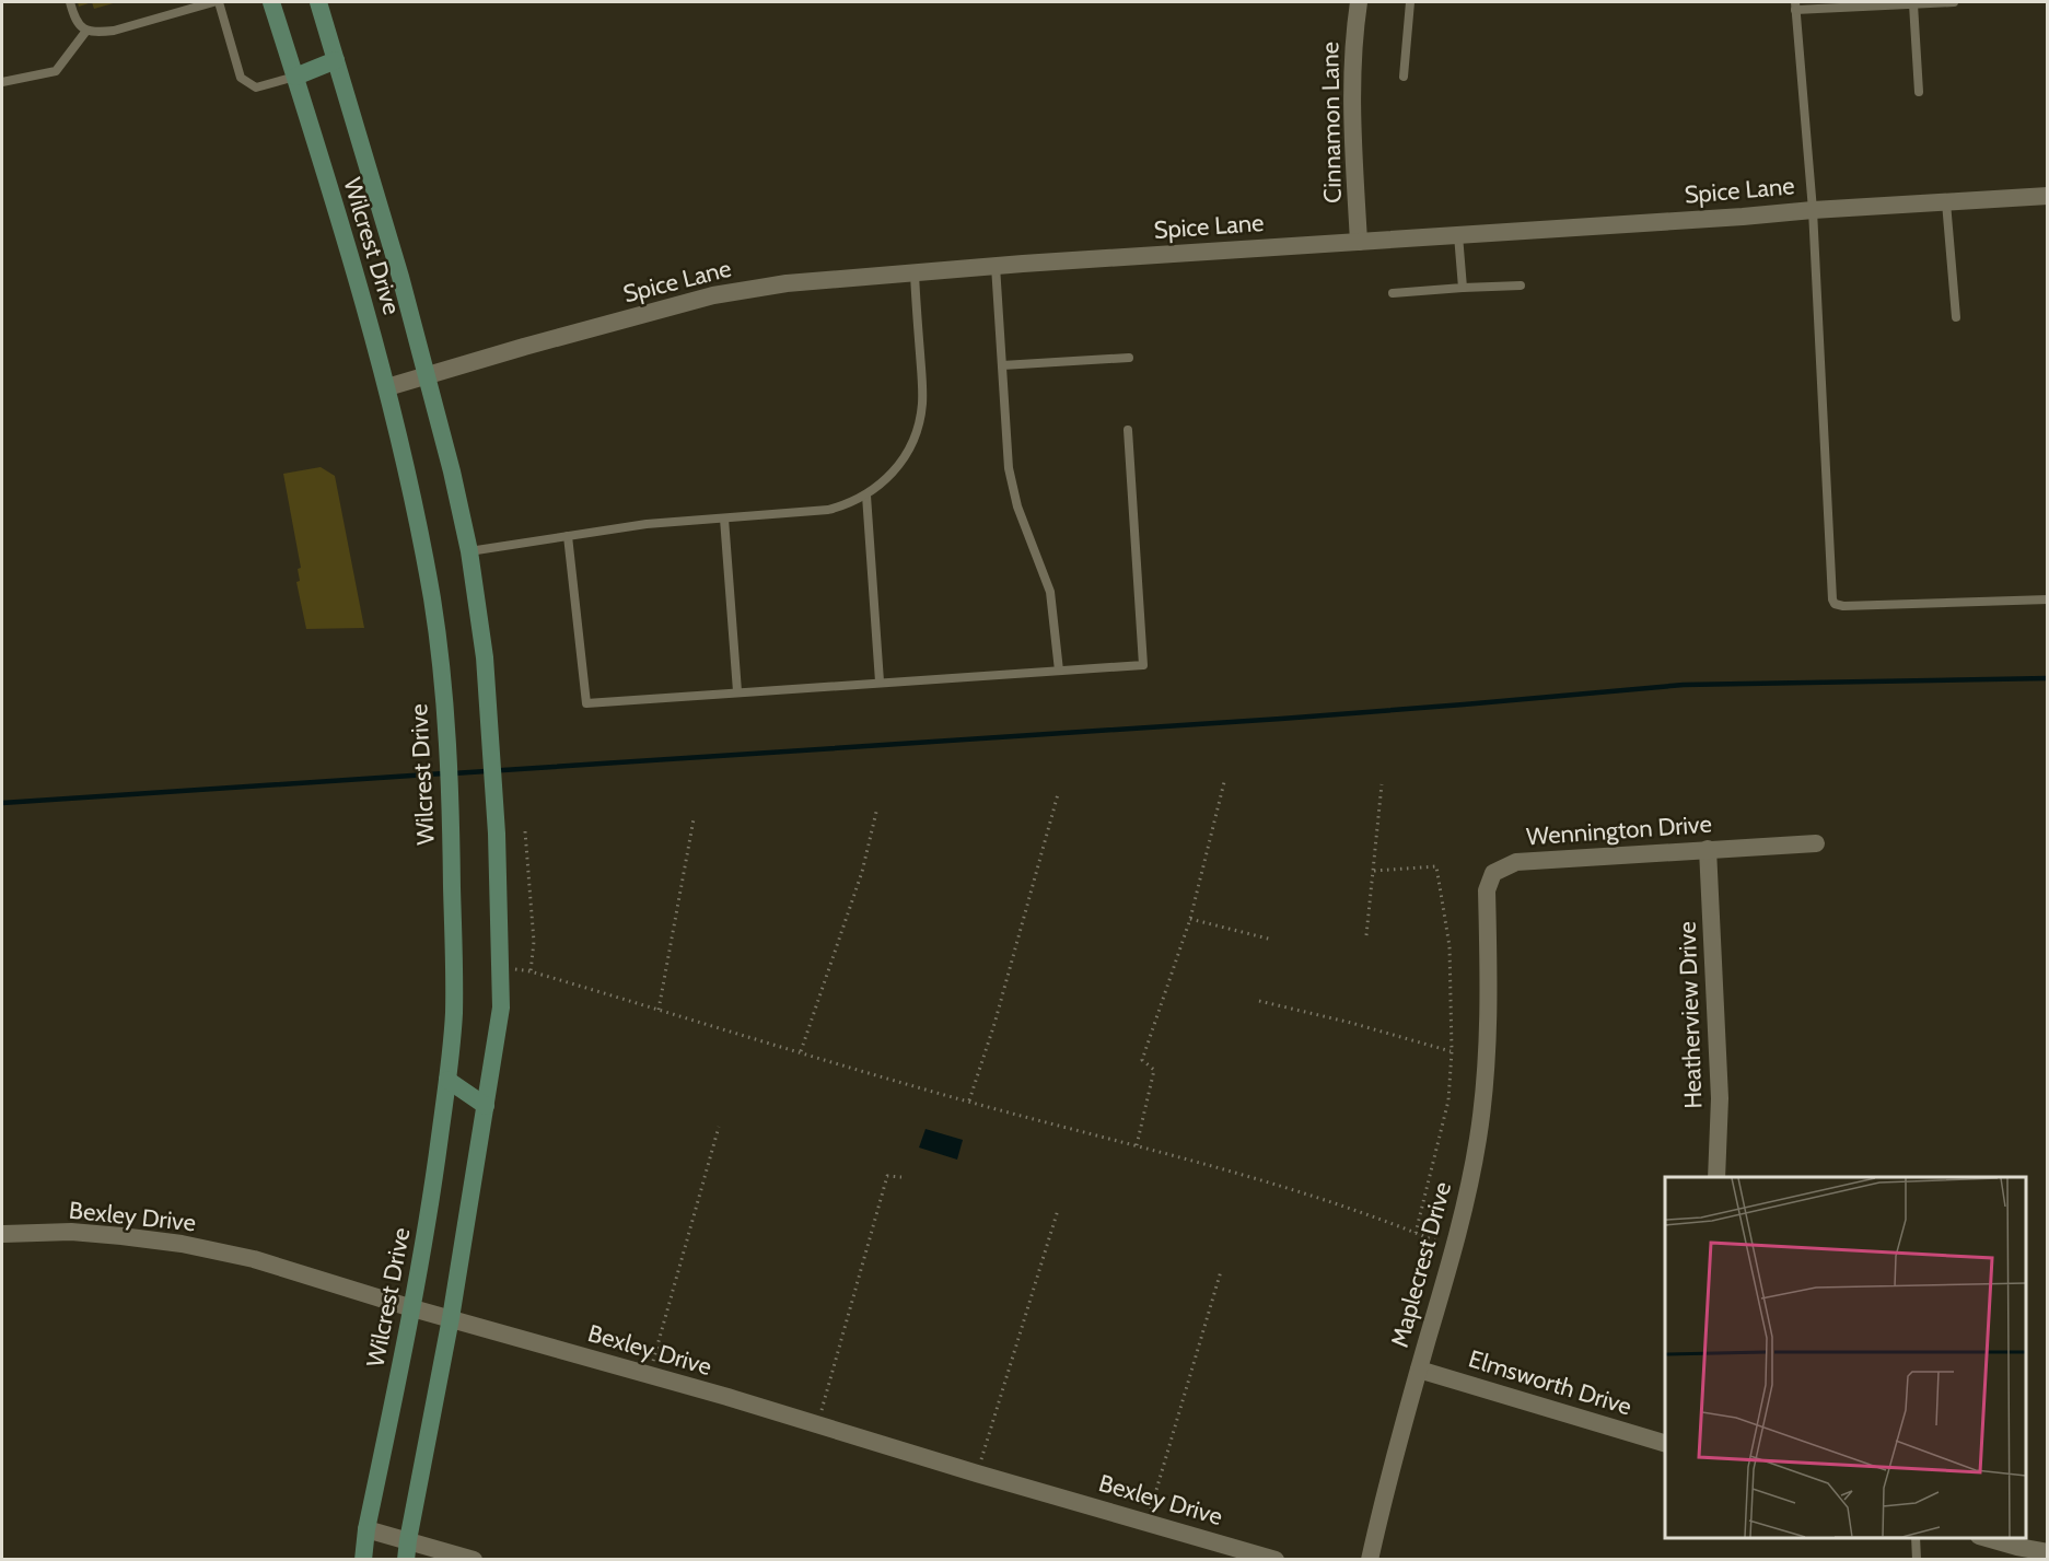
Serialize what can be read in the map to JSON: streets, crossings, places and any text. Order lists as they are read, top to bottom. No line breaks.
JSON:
{"streets":{"main road":["Wilcrest Drive"],"street":["Cinnamon Lane","Spice Lane","Wennington Drive","Heatherview Drive","Bexley Drive","Maplecrest Drive","Elmsworth Drive"]},"crossings":[["Cinnamon Lane","Spice Lane"],["Spice Lane","Wilcrest Drive"],["Wilcrest Drive","Bexley Drive"],["Wennington Drive","Heatherview Drive"],["Wennington Drive","Maplecrest Drive"],["Maplecrest Drive","Elmsworth Drive"]]}
